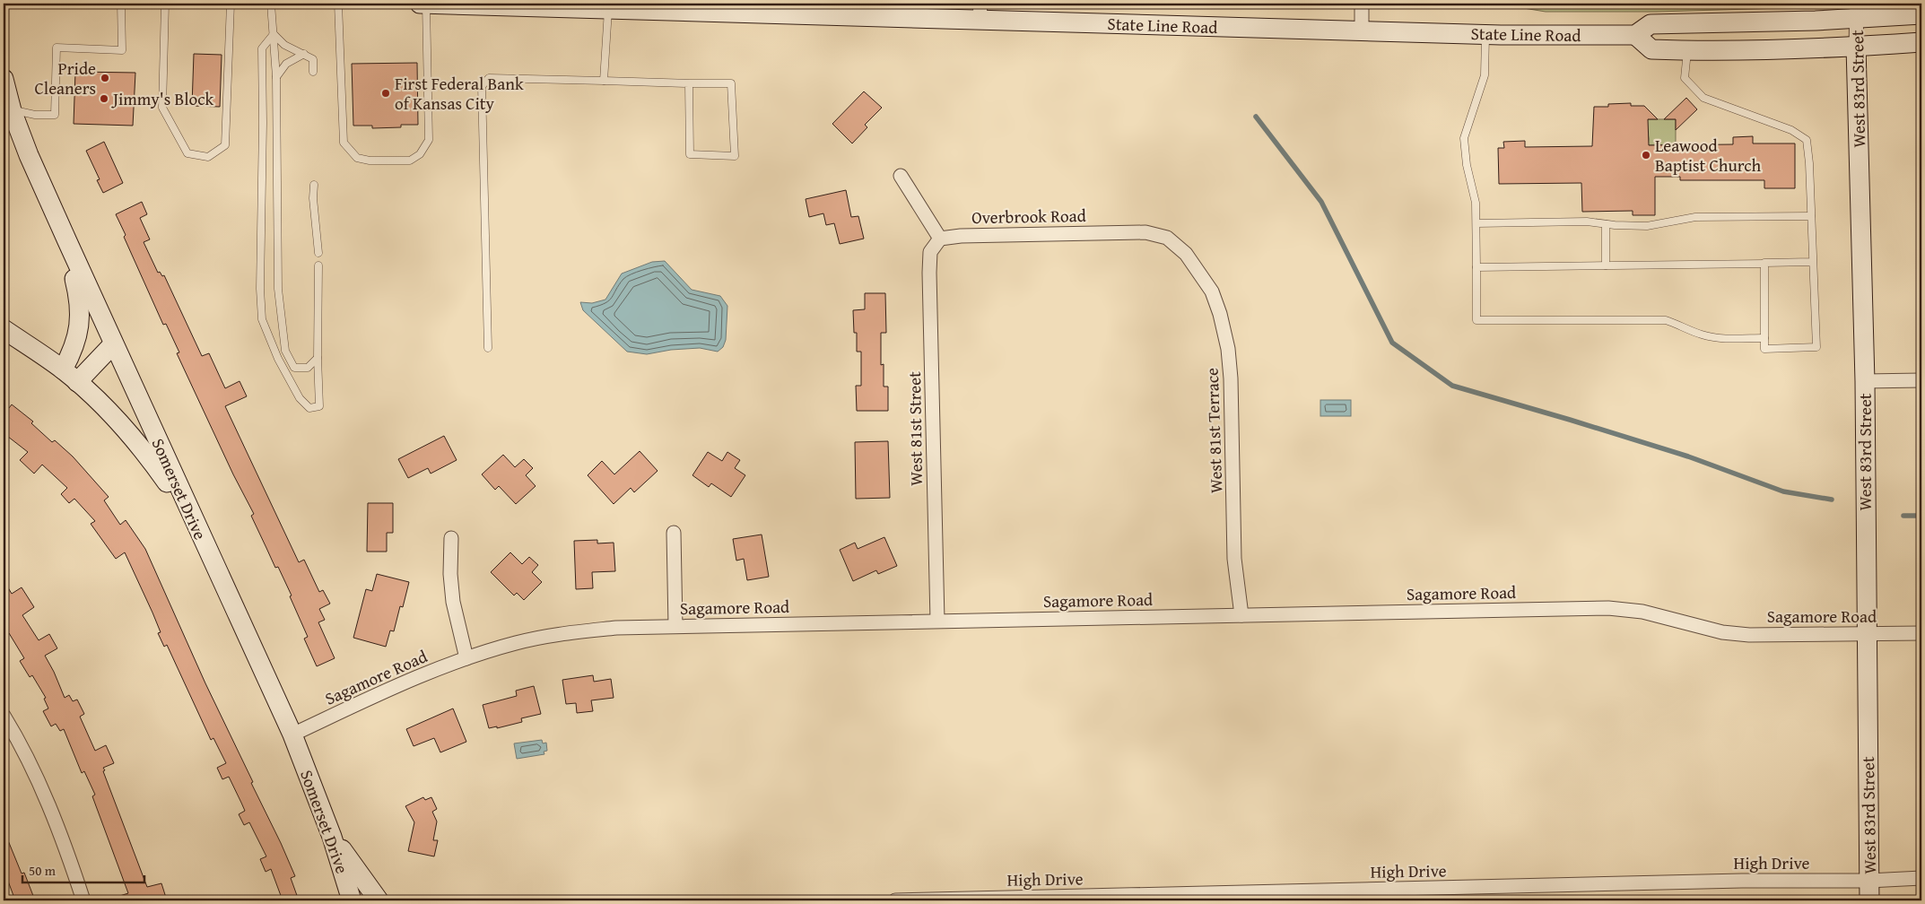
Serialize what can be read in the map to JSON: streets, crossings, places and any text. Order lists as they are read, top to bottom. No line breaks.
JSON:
{"streets":{"street":["State Line Road","West 83rd Street","Overbrook Road","West 81st Street","West 81st Terrace","Somerset Drive","Sagamore Road","High Drive"]},"crossings":[["West 83rd Street","Sagamore Road"],["West 83rd Street","High Drive"],["Overbrook Road","West 81st Street"],["Overbrook Road","West 81st Terrace"],["West 81st Street","Sagamore Road"],["West 81st Terrace","Sagamore Road"],["Somerset Drive","Sagamore Road"]],"places":["Pride Cleaners","First Federal Bank of Kansas City","Jimmy's Block","Leawood Baptist Church"],"scale_bar":"50 m"}
